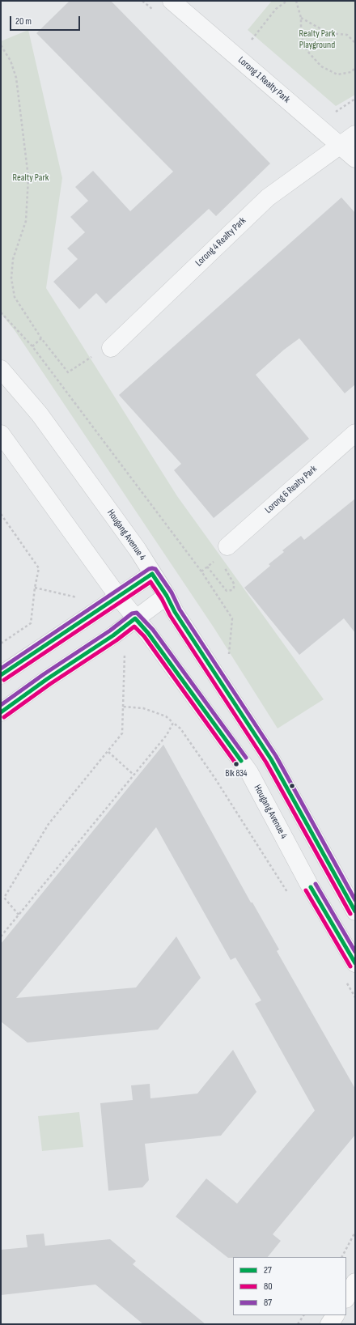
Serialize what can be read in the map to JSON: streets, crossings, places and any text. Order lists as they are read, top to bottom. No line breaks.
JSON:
{"streets":{"street":["Lorong 1 Realty Park","Lorong 4 Realty Park","Lorong 6 Realty Park","Hougang Avenue 4"]},"crossings":[["Lorong 1 Realty Park","Lorong 4 Realty Park"]],"parks":["Realty Park Playground","Realty Park"],"places":["Blk 834"],"lines":["transit line 87","transit line 27","transit line 80"],"legend":["27","80","87"],"scale_bar":"20 m"}
